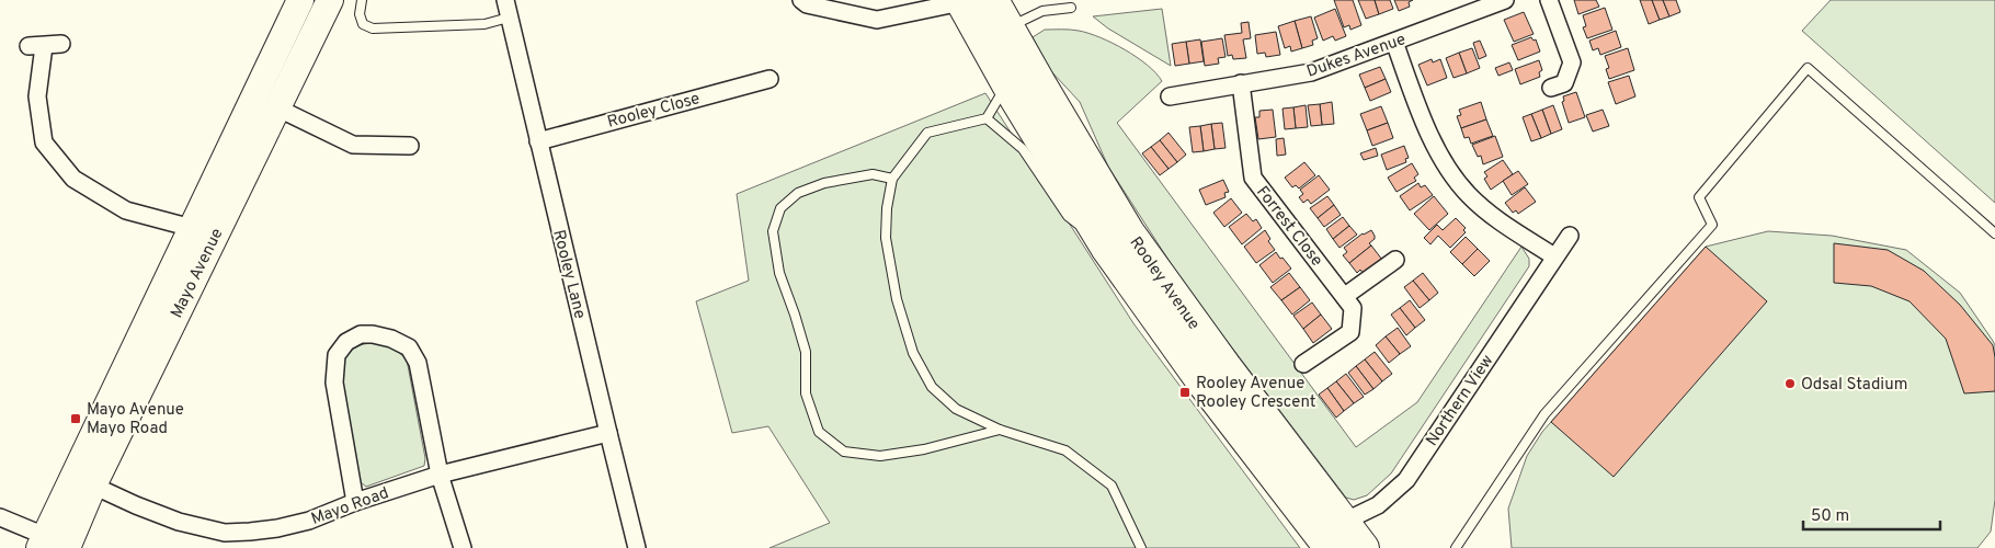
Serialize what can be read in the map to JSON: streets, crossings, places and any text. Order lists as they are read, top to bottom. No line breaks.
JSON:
{"streets":{"highway":["Rooley Avenue"],"main road":["Mayo Avenue"],"street":["Dukes Avenue","Rooley Close","Forrest Close","Rooley Lane","Northern View","Mayo Road"]},"crossings":[["Dukes Avenue","Forrest Close"],["Rooley Close","Rooley Lane"],["Mayo Avenue","Mayo Road"],["Rooley Lane","Mayo Road"],["Rooley Avenue","Northern View"]],"places":{"other":["Odsal Stadium"],"transit":["Rooley Avenue Rooley Crescent","Mayo Avenue Mayo Road"]},"scale_bar":"50 m"}
